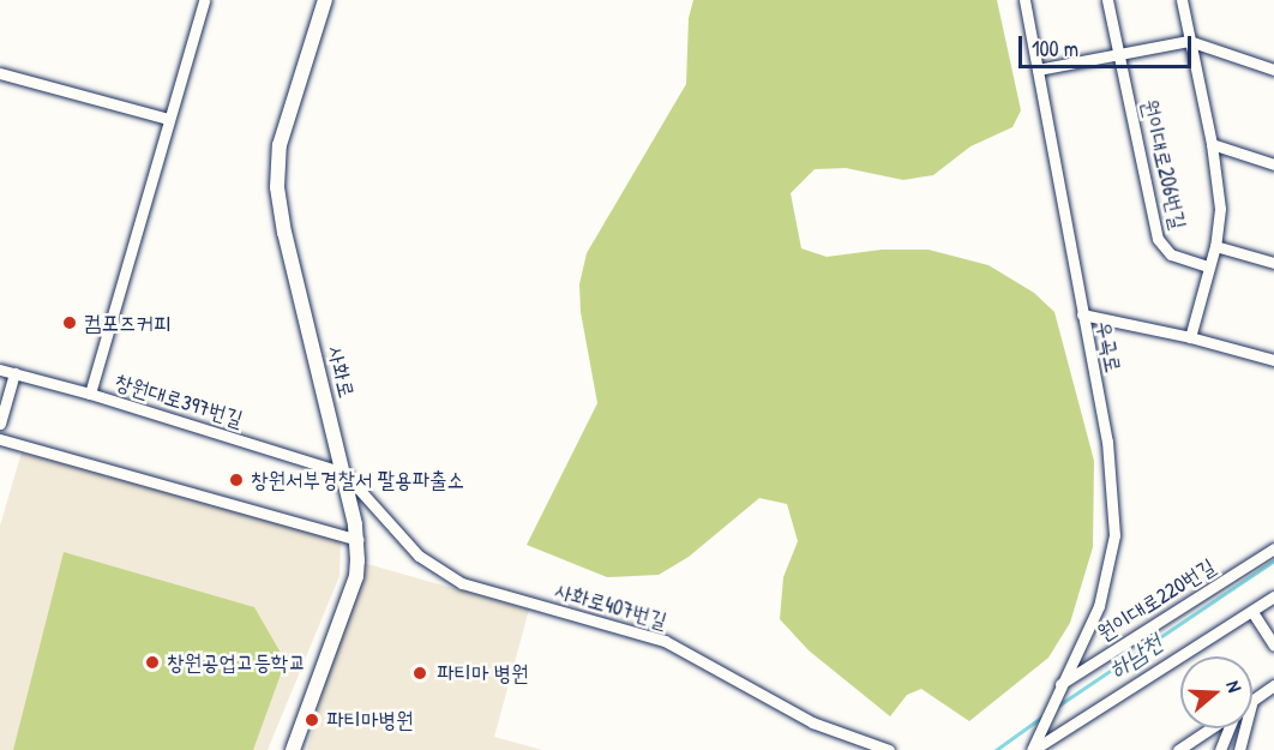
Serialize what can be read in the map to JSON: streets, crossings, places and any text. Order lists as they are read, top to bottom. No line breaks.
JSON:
{"streets":{"main road":["사화로"],"street":["원이대로206번길","우곡로","창원대로397번길","원이대로220번길","사화로407번길"]},"crossings":[["우곡로","원이대로220번길"],["사화로","창원대로397번길"],["사화로","사화로407번길"],["창원대로397번길","사화로407번길"]],"water":["하남천"],"places":["컴포즈커피","창원서부경찰서 팔용파출소","창원공업고등학교","파티마 병원","파티마병원"],"scale_bar":"100 m","north":"right"}
